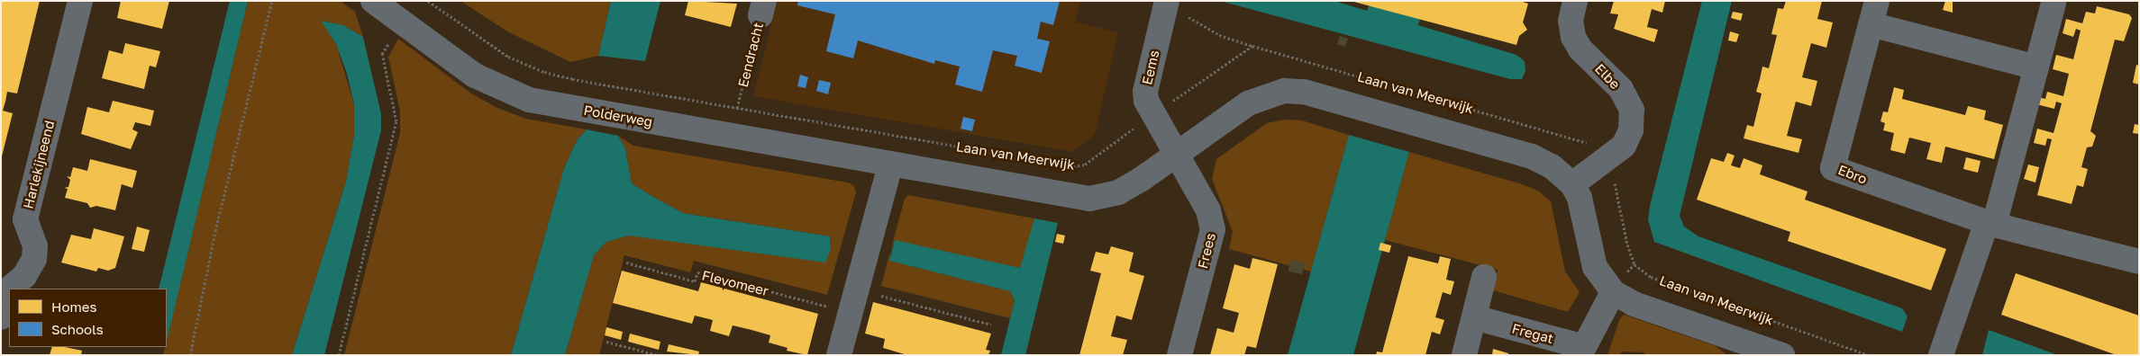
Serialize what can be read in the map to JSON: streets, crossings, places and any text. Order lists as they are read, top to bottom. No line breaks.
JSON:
{"streets":{"street":["Eems","Elbe","Polderweg","Harlekijneend","Ebro","Frees","Fregat"],"path":["Eendracht","Laan van Meerwijk","Flevomeer"]},"crossings":[["Eendracht","Polderweg"],["Eems","Laan van Meerwijk"],["Eems","Frees"],["Elbe","Laan van Meerwijk"],["Laan van Meerwijk","Polderweg"]],"legend":["Homes","Schools"]}
